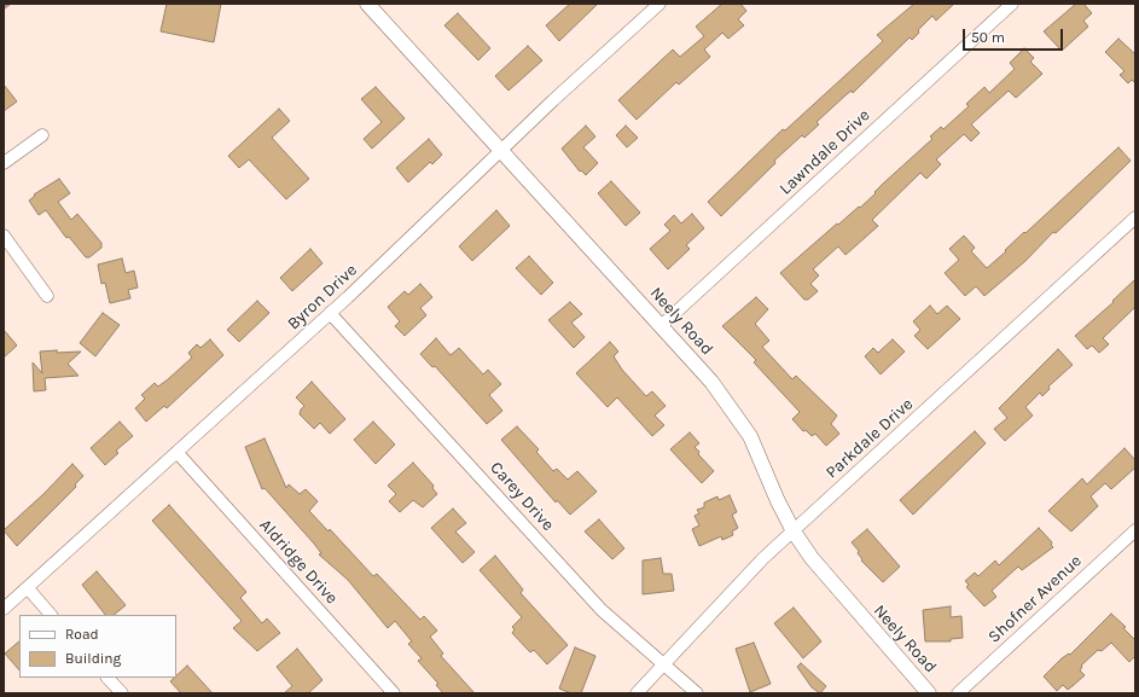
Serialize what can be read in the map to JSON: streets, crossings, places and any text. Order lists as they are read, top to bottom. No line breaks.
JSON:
{"streets":{"street":["Lawndale Drive","Byron Drive","Neely Road","Parkdale Drive","Carey Drive","Aldridge Drive","Shofner Avenue"]},"crossings":[["Lawndale Drive","Neely Road"],["Byron Drive","Neely Road"],["Byron Drive","Carey Drive"],["Byron Drive","Aldridge Drive"],["Neely Road","Parkdale Drive"],["Parkdale Drive","Carey Drive"]],"legend":["Road","Building"],"scale_bar":"50 m"}
